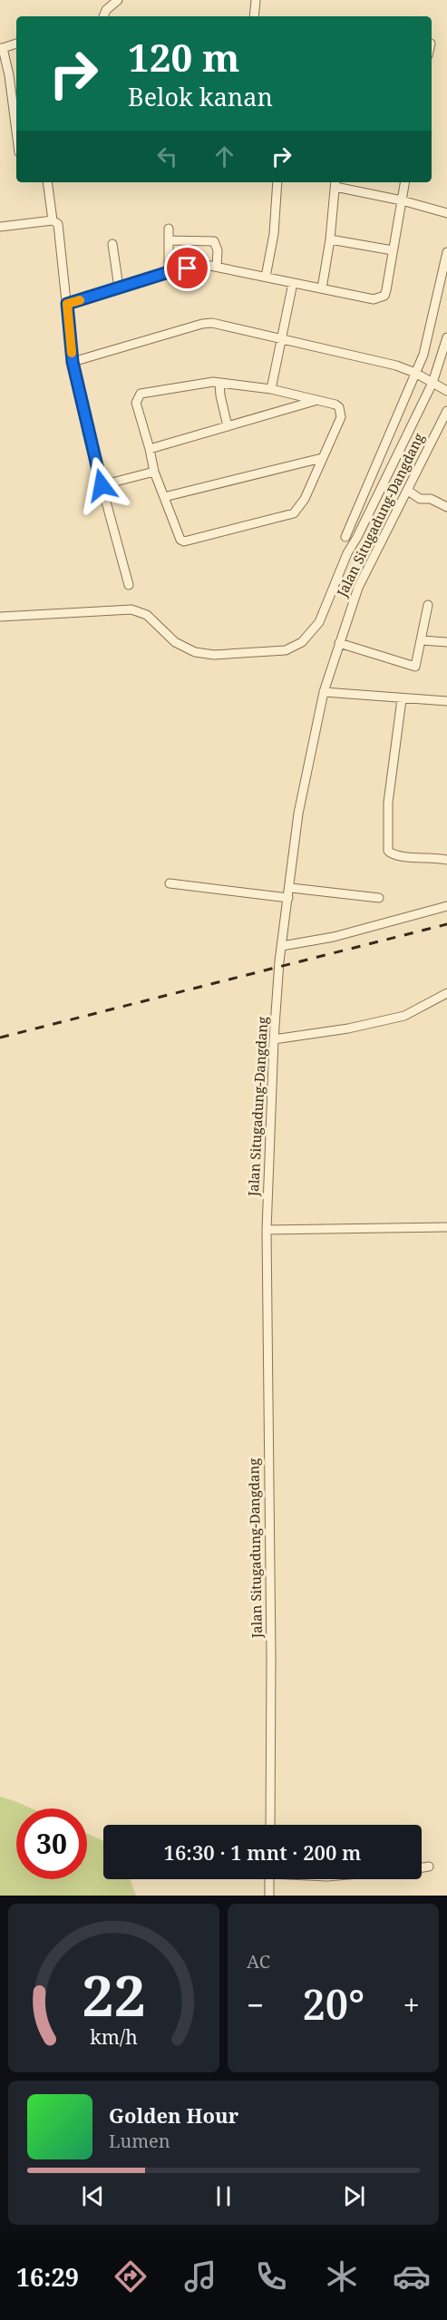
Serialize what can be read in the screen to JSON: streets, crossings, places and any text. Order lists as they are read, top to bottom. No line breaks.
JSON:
{"streets":{"street":["Jalan Situgadung-Dangdang"]},"page":{"turn":["120 m","Belok kanan"],"limit":"30","trip":"16:30 · 1 mnt · 200 m","tile":"AC","heat":["−","20°","+"],"song":["Golden Hour","Lumen"],"tabs":"16:29","gauge":["22","km/h"]}}
